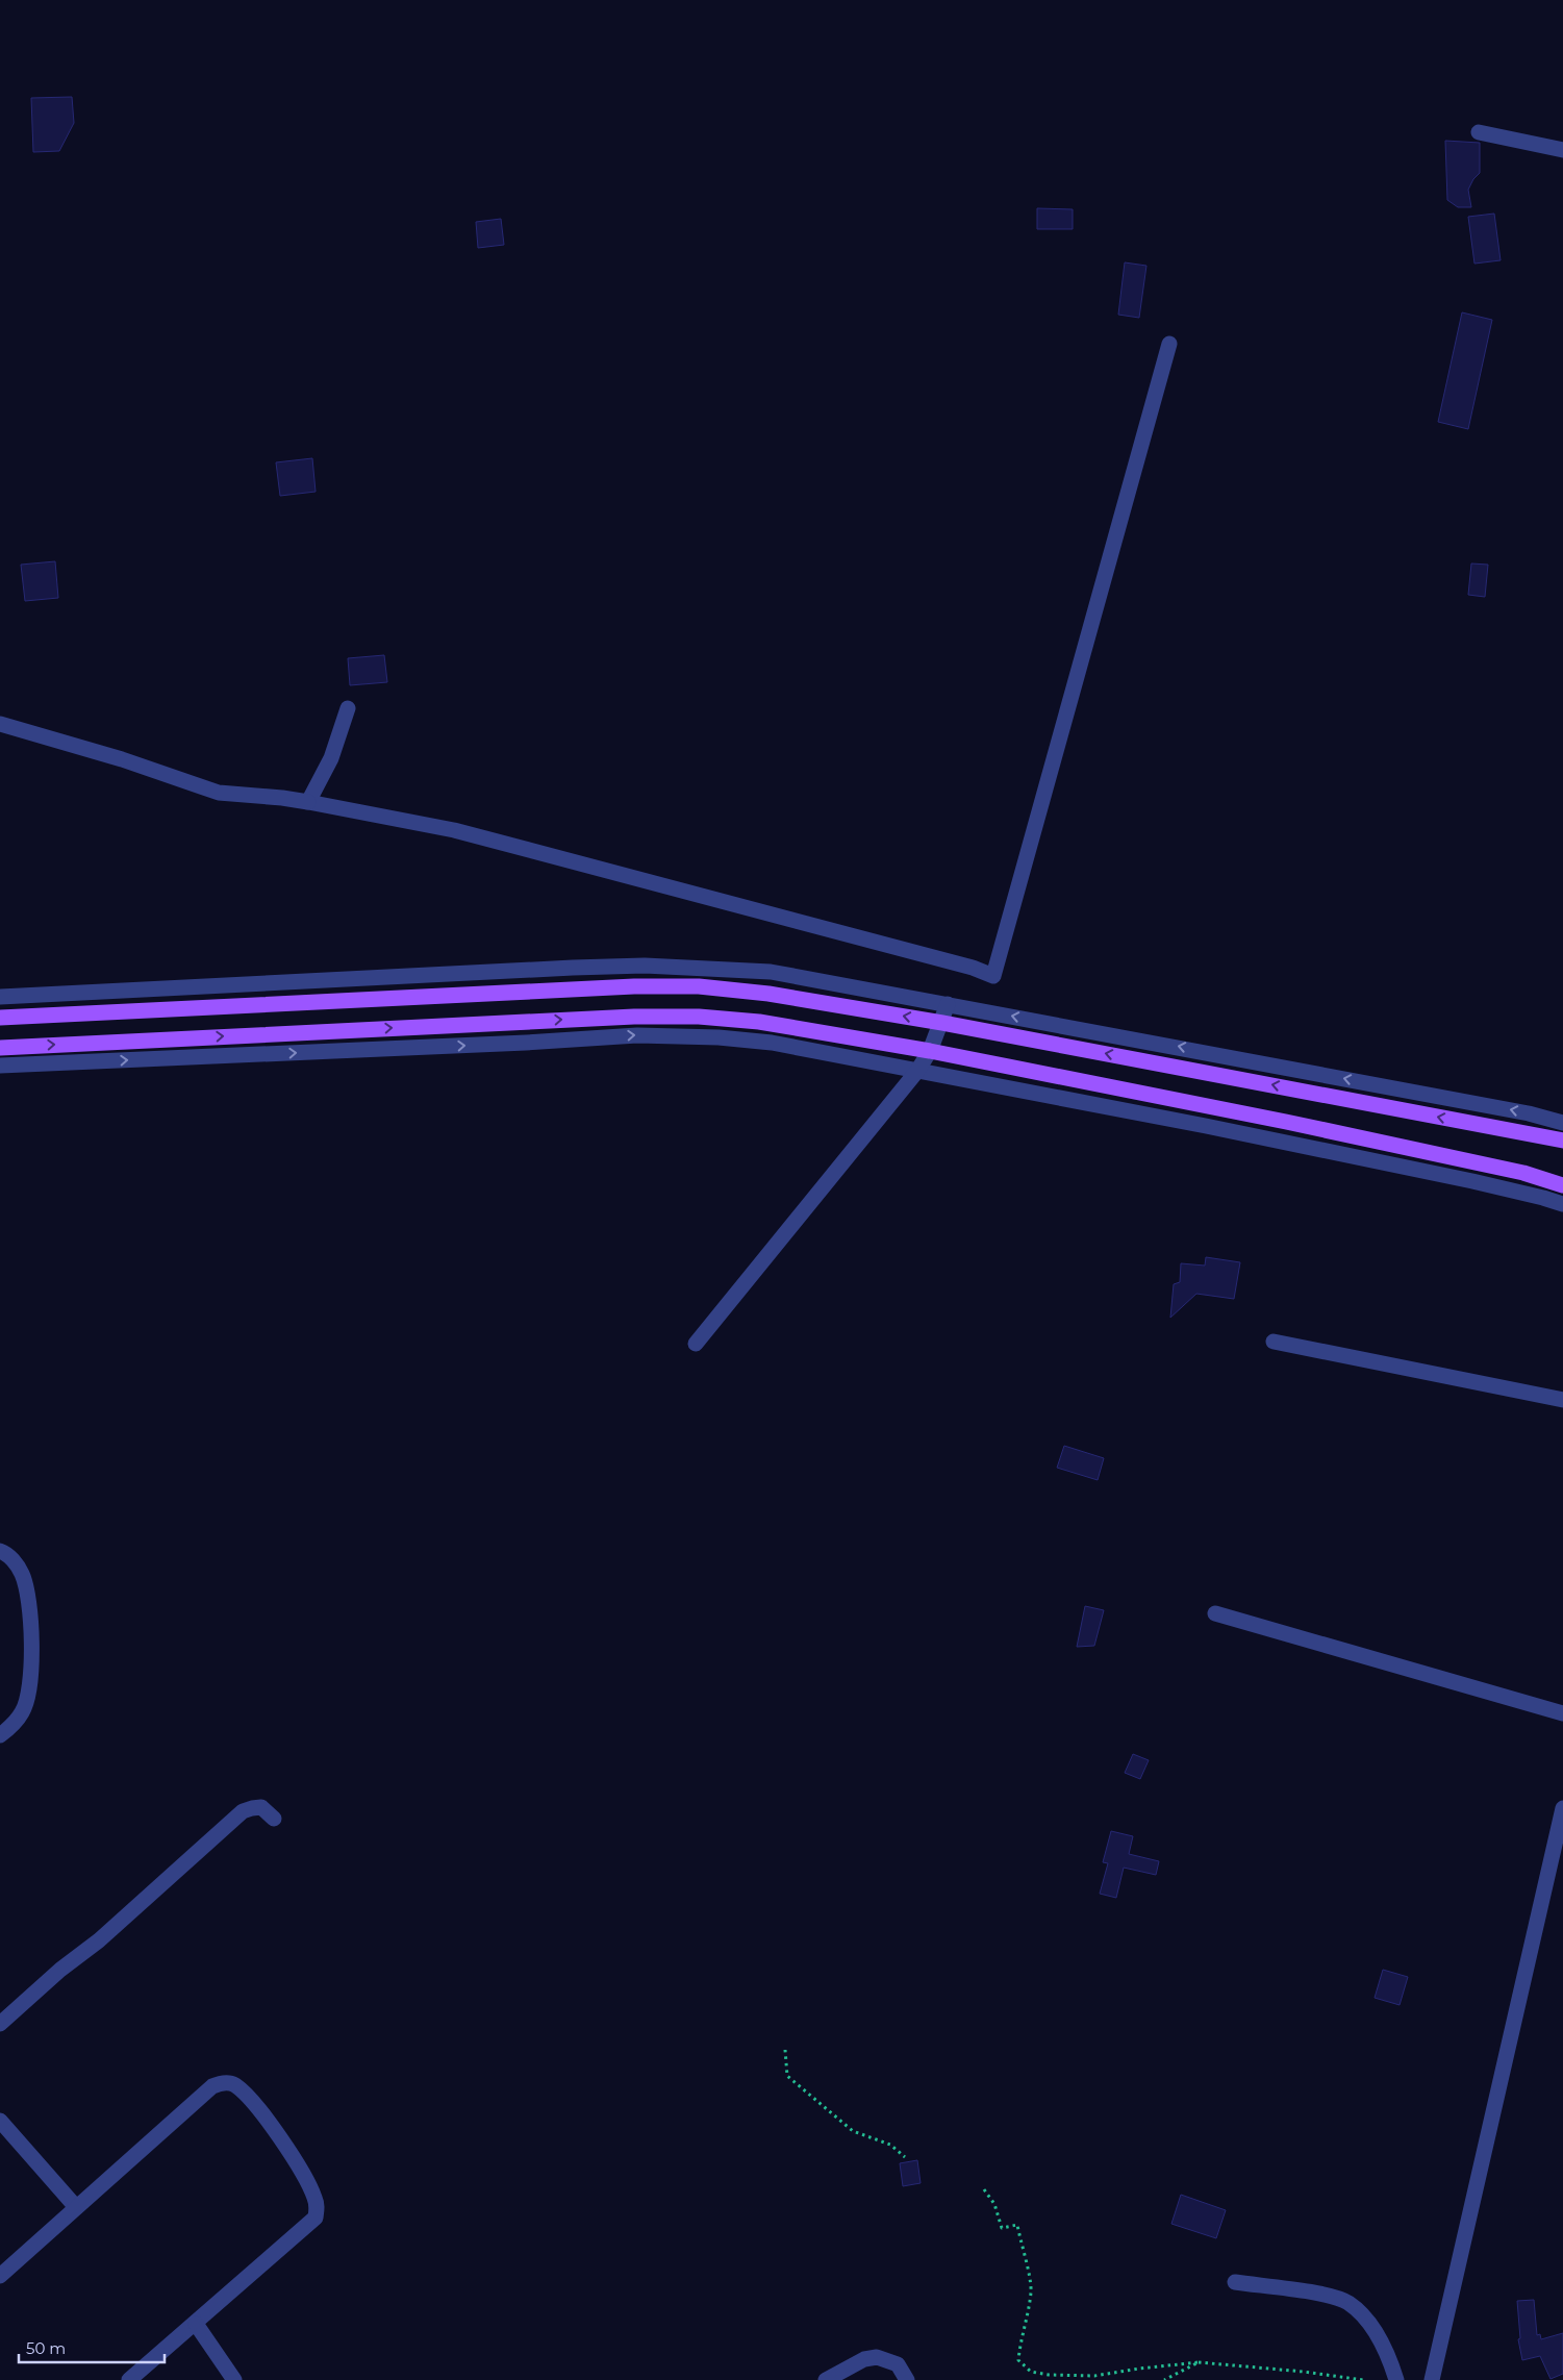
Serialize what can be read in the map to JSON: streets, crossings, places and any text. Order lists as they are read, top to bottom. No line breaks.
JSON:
{"scale_bar":"50 m"}
